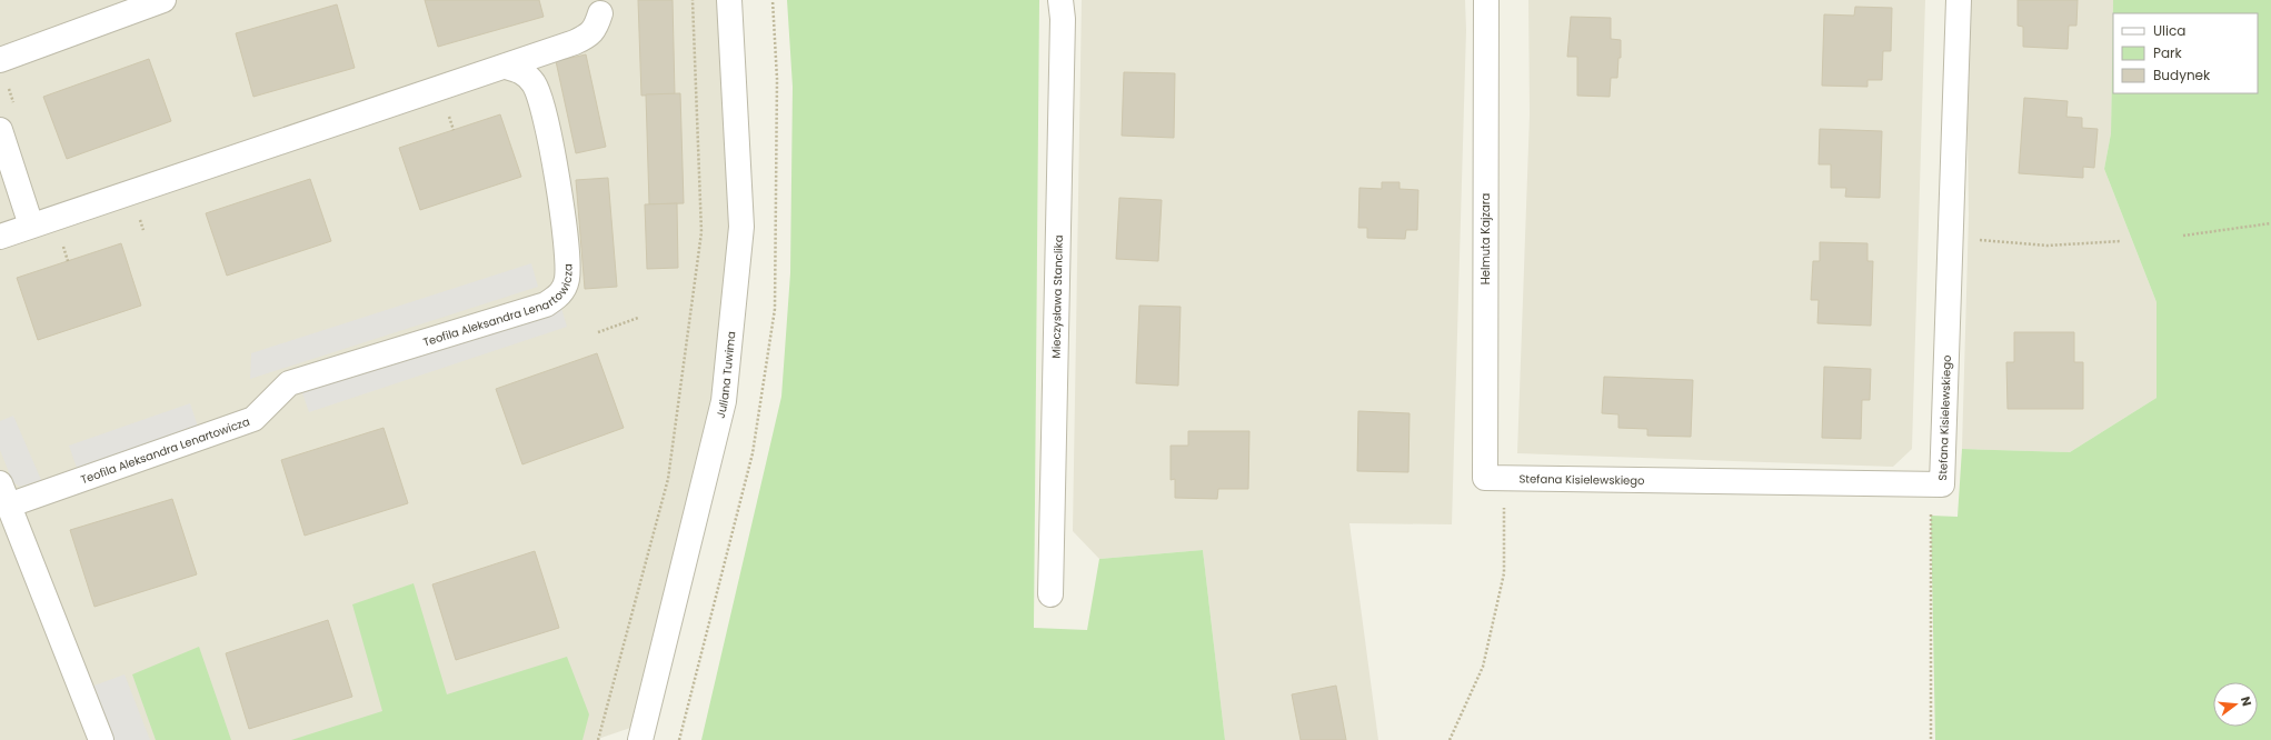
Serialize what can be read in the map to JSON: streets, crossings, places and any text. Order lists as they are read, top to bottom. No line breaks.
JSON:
{"streets":{"street":["Helmuta Kajzara","Mieczysława Stanclika","Teofila Aleksandra Lenartowicza","Juliana Tuwima","Stefana Kisielewskiego"]},"crossings":[["Helmuta Kajzara","Stefana Kisielewskiego"]],"legend":["Ulica","Park","Budynek"],"north":"right"}
